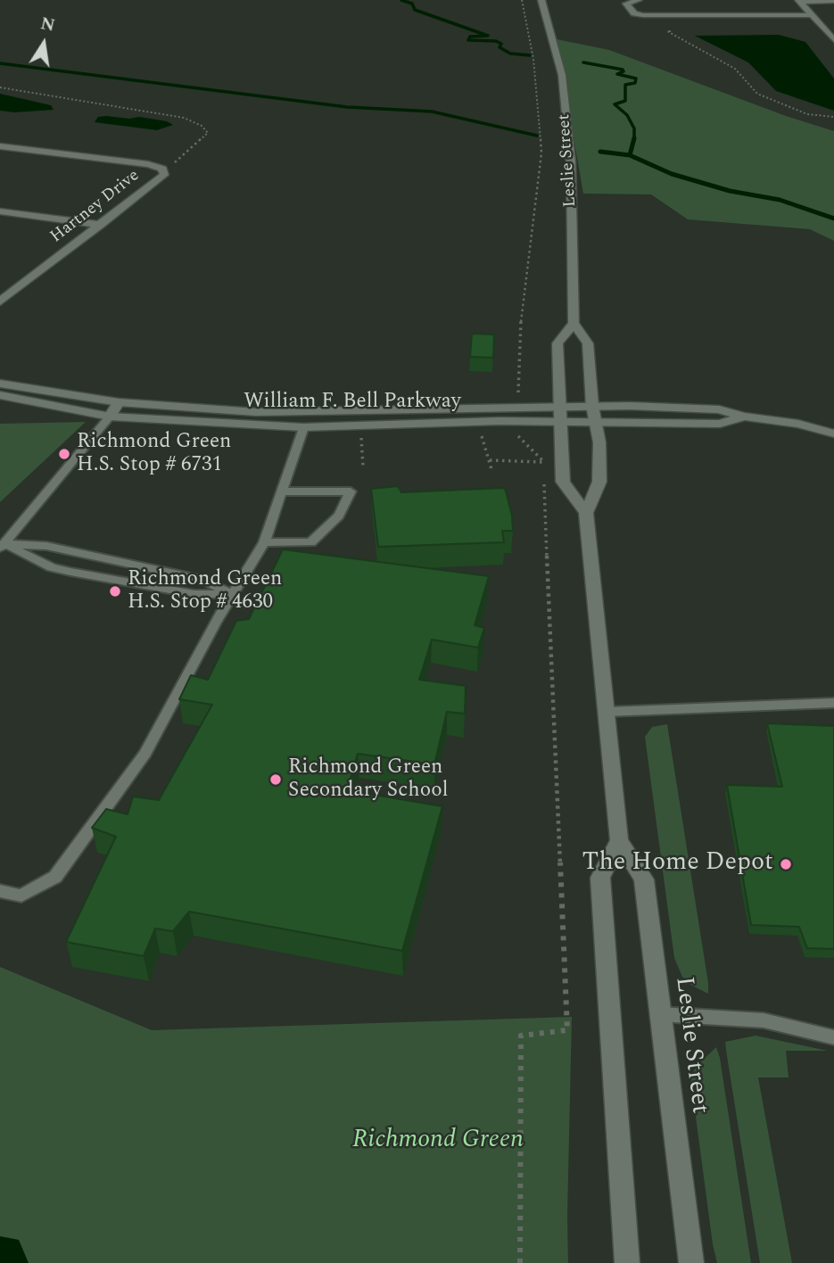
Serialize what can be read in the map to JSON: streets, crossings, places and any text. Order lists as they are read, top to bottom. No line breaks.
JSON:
{"streets":{"street":["Leslie Street","Hartney Drive","William F. Bell Parkway"]},"crossings":[["Leslie Street","William F. Bell Parkway"]],"parks":["Richmond Green"],"places":["Richmond Green H.S. Stop # 6731","Richmond Green H.S. Stop # 4630","Richmond Green Secondary School","The Home Depot"],"north":"top"}
